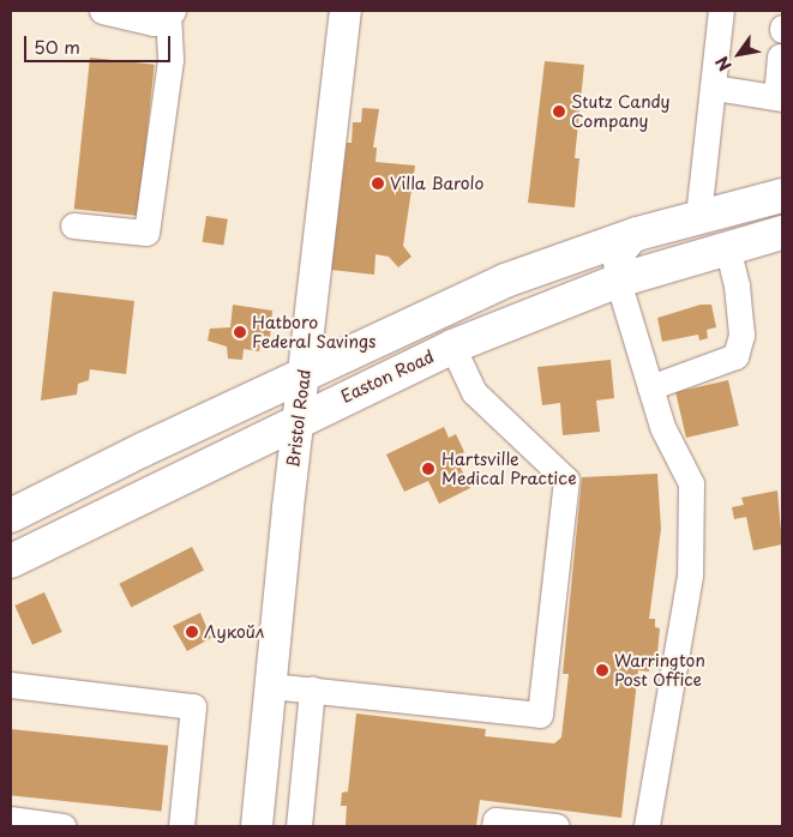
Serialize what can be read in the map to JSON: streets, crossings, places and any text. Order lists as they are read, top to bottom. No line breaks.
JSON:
{"streets":{"highway":["Easton Road"],"main road":["Bristol Road"]},"crossings":[["Easton Road","Bristol Road"]],"places":["Stutz Candy Company","Villa Barolo","Hatboro Federal Savings","Hartsville Medical Practice","Лукойл","Warrington Post Office"],"scale_bar":"50 m","north":"bottom left"}
